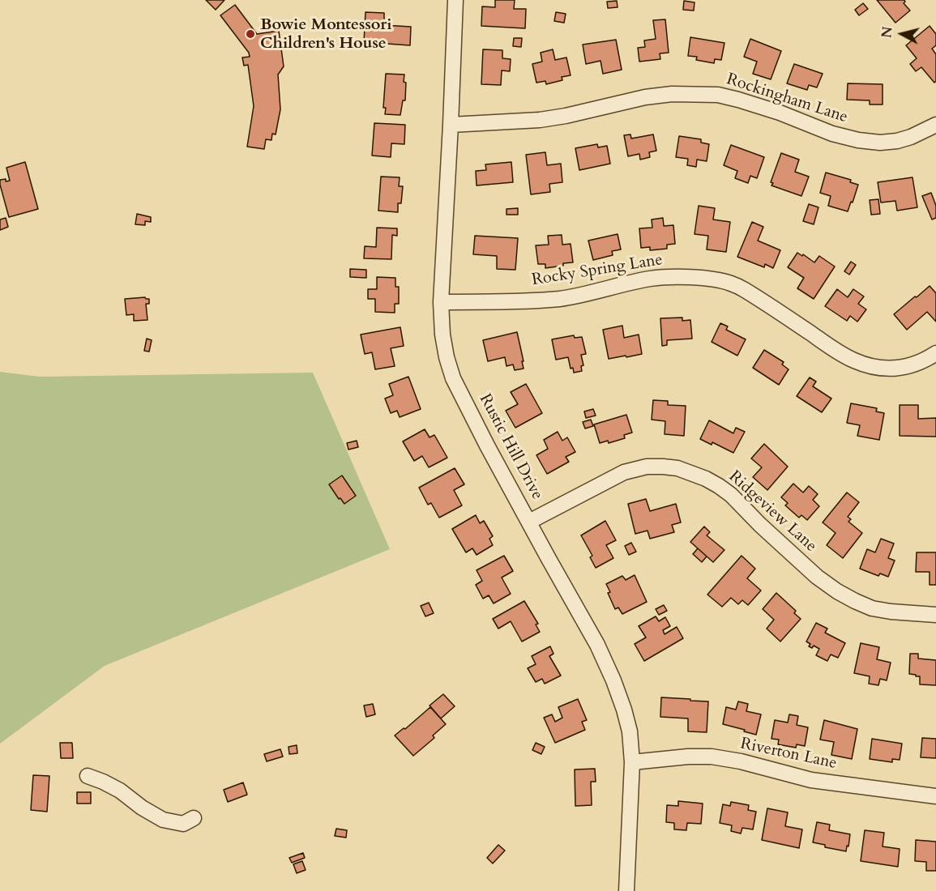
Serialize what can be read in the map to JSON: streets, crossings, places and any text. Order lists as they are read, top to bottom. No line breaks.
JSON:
{"streets":{"street":["Rockingham Lane","Rocky Spring Lane","Rustic Hill Drive","Ridgeview Lane","Riverton Lane"]},"crossings":[["Rockingham Lane","Rustic Hill Drive"],["Rocky Spring Lane","Rustic Hill Drive"],["Rustic Hill Drive","Ridgeview Lane"],["Rustic Hill Drive","Riverton Lane"]],"places":["Bowie Montessori Children's House"],"north":"left"}
